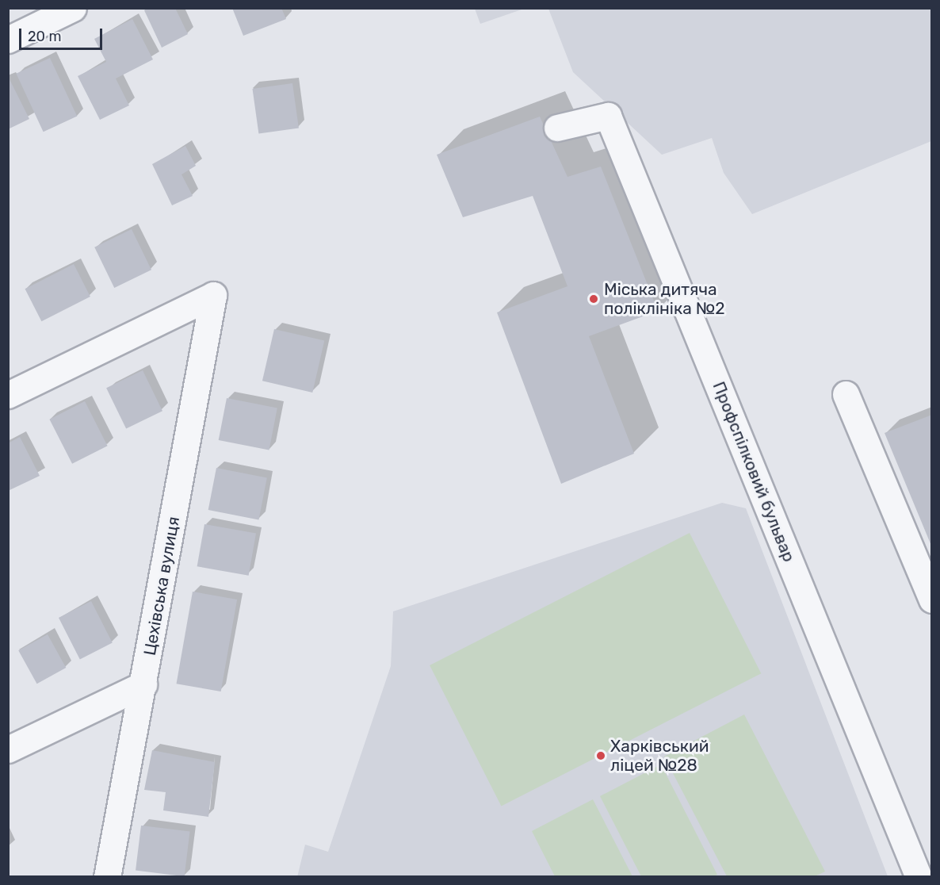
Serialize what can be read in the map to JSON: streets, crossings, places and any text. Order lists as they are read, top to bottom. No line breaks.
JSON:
{"streets":{"street":["Профспілковий бульвар","Цехівська вулиця"]},"places":["Міська дитяча поліклініка №2","Харківський ліцей №28"],"scale_bar":"20 m"}
